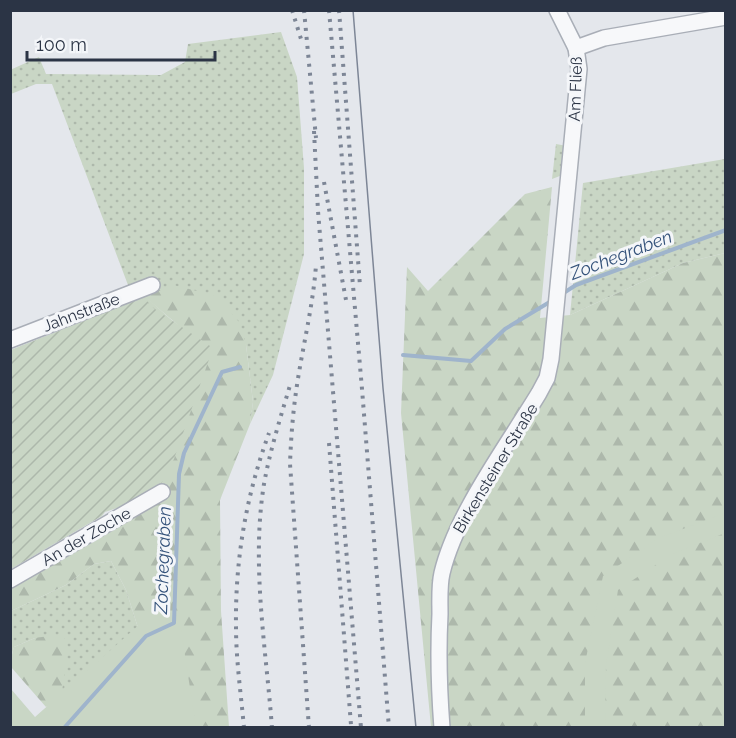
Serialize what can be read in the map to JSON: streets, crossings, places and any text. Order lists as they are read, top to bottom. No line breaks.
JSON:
{"streets":{"street":["Am Fließ","Jahnstraße","Birkensteiner Straße","An der Zoche"]},"crossings":[["Am Fließ","Birkensteiner Straße"]],"water":["Zochegraben"],"scale_bar":"100 m"}
